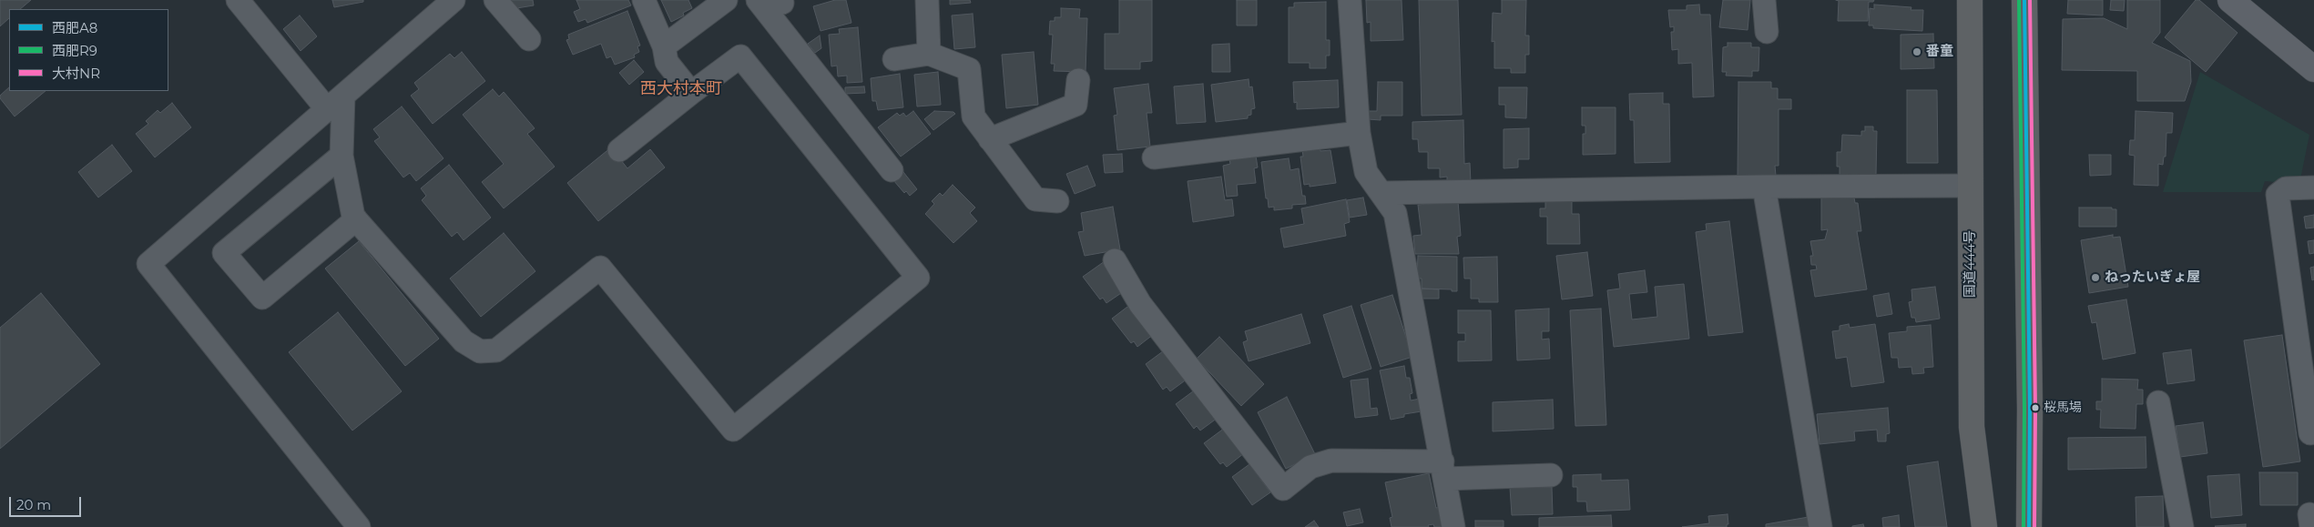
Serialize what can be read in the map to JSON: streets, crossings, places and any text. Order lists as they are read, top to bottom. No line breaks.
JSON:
{"streets":{"highway":["国道444号"]},"districts":["西大村本町"],"places":["番童","ねったいぎょ屋","桜馬場"],"lines":["transit line 西肥A8","transit line 西肥R9","transit line 大村NR"],"legend":["西肥A8","西肥R9","大村NR"],"scale_bar":"20 m"}
